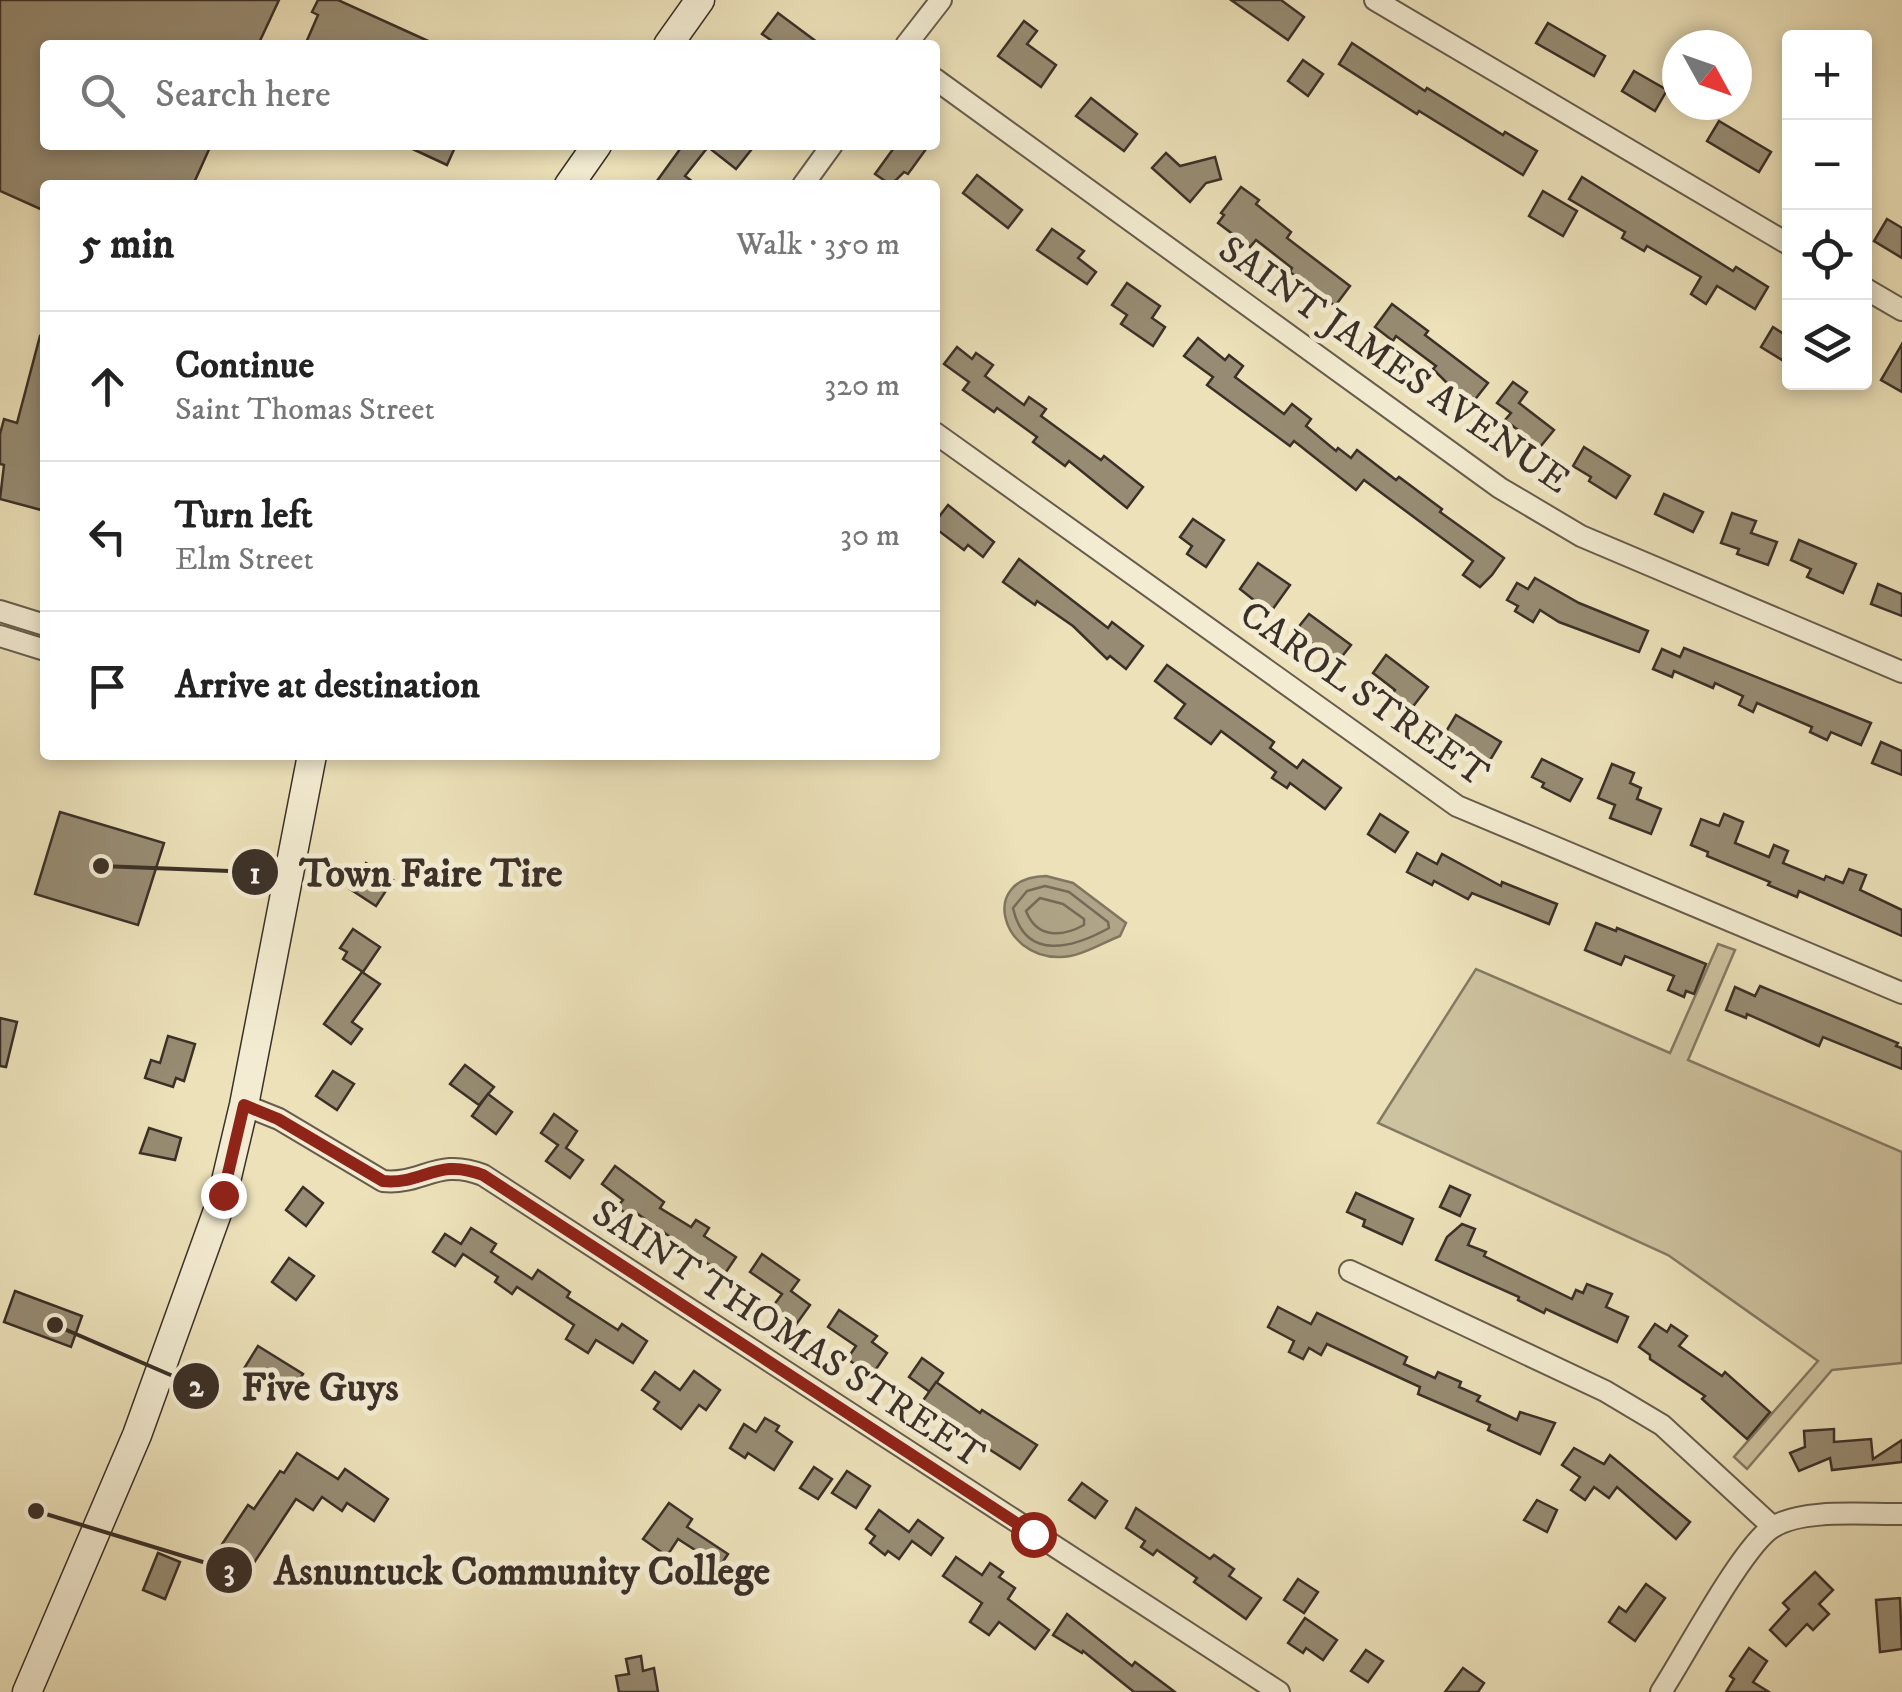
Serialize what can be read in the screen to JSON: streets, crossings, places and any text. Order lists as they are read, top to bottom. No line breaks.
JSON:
{"streets":{"street":["SAINT JAMES AVENUE","CAROL STREET","SAINT THOMAS STREET"]},"places":["Town Faire Tire","Five Guys","Asnuntuck Community College"],"north":"bottom right","page":{"map_buttons":["+","−"],"search":"Search here","heading":["5 min","Walk · 350 m"],"list":[["Continue","Saint Thomas Street","320 m"],["Turn left","Elm Street","30 m"],"Arrive at destination"]}}
